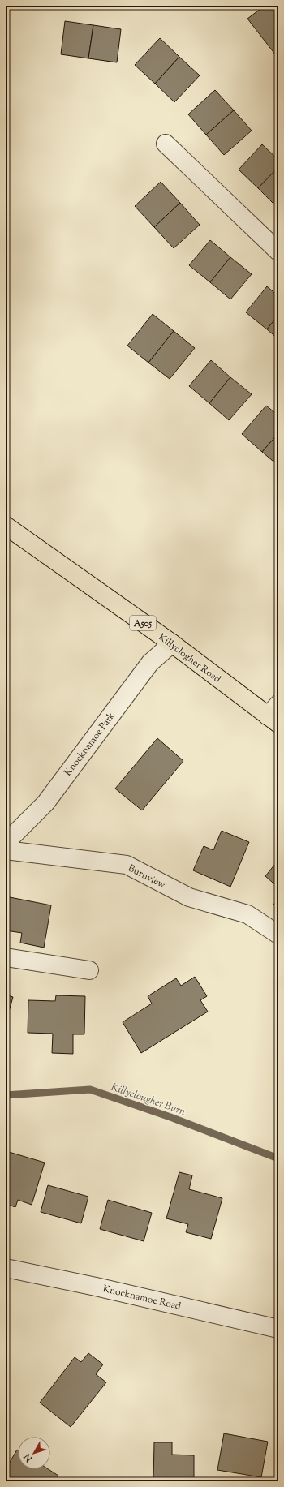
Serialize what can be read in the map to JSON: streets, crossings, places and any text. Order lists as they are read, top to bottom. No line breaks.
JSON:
{"streets":{"highway":["A505","Killyclogher Road"],"street":["Knocknamoe Park","Burnview","Knocknamoe Road"]},"crossings":[["Killyclogher Road","Knocknamoe Park"]],"water":["Killyclougher Burn"],"north":"bottom left"}
